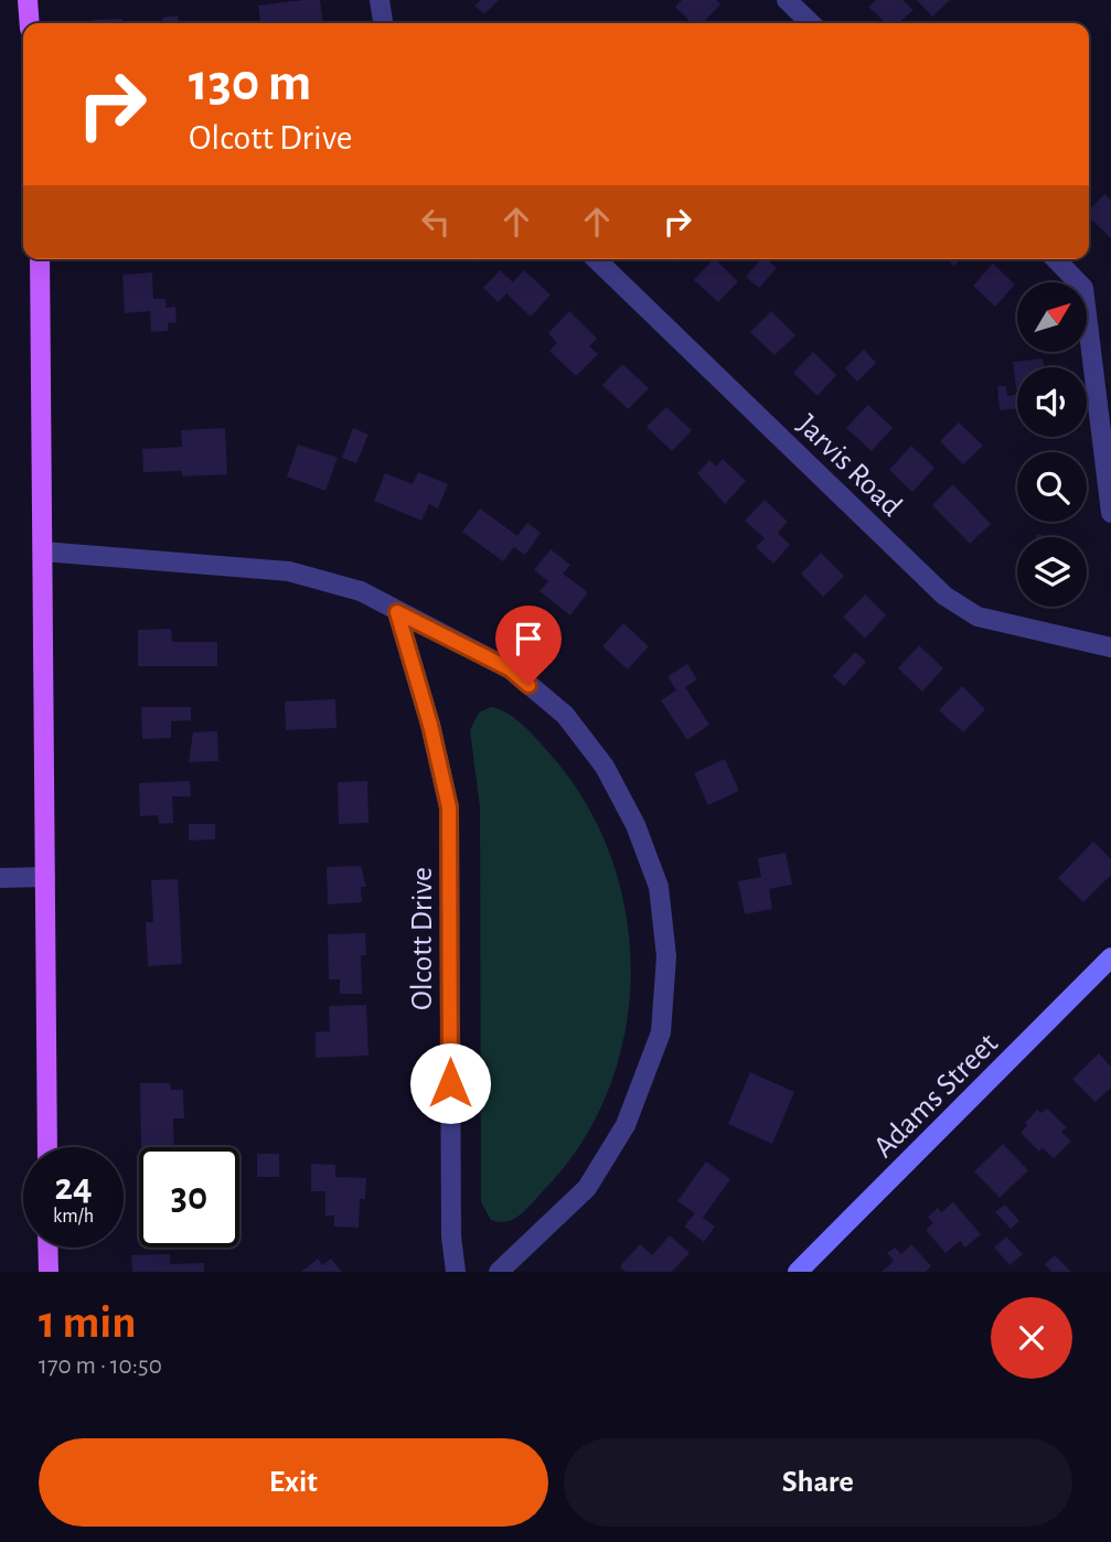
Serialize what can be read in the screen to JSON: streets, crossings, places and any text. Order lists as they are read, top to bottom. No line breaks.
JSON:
{"streets":{"main road":["Adams Street"],"street":["Jarvis Road","Olcott Drive"]},"north":"top right","page":{"turn":["130 m","Olcott Drive"],"speed":"24 km/h","limit":"30","heading":["1 min","170 m · 10:50"],"buttons":["Exit","Share"]}}
